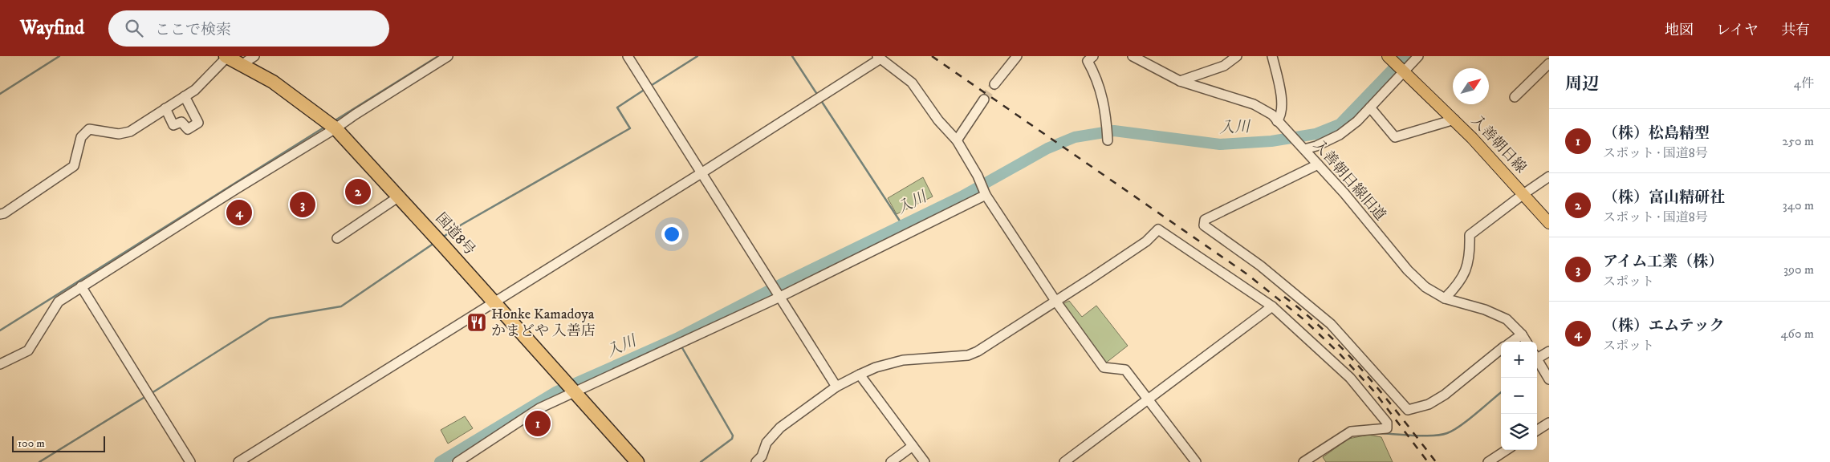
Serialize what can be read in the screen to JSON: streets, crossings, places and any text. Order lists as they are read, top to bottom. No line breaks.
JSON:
{"streets":{"highway":["国道8号"],"main road":["入善朝日線"],"street":["入善朝日線旧道"]},"water":["入川"],"places":{"restaurant":["Honke Kamadoya かまどや 入善店"]},"scale_bar":"100 m","north":"top right","page":{"header":"Wayfind","search":"ここで検索","nav":["地図","レイヤ","共有"],"heading":["周辺","4件"],"list":[{"mark":"1","name":"（株）松島精型","note":"スポット · 国道8号","value":"250 m"},{"mark":"2","name":"（株）富山精研社","note":"スポット · 国道8号","value":"340 m"},{"mark":"3","name":"アイム工業（株）","note":"スポット","value":"390 m"},{"mark":"4","name":"（株）エムテック","note":"スポット","value":"460 m"}],"pins":["2","3","4","1"],"map_buttons":["+","−"],"scale":"100 m"}}
